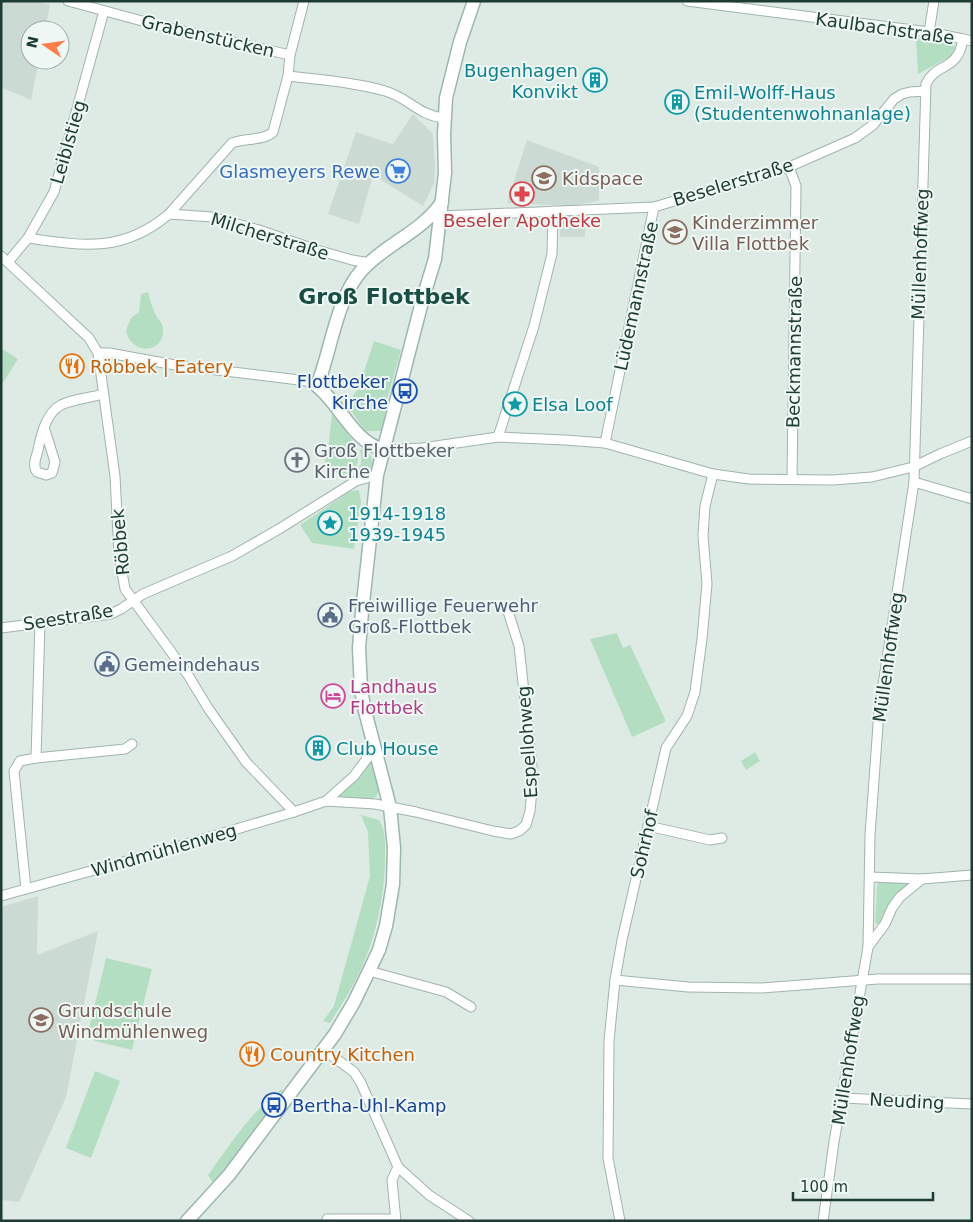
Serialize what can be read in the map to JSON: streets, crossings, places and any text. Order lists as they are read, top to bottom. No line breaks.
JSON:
{"streets":{"street":["Kaulbachstraße","Grabenstücken","Leiblstieg","Beselerstraße","Milcherstraße","Müllenhoffweg","Lüdemannstraße","Beckmannstraße","Röbbek","Seestraße","Espellohweg","Sohrhof","Windmühlenweg","Neuding"]},"crossings":[["Grabenstücken","Leiblstieg"],["Beselerstraße","Müllenhoffweg"],["Beselerstraße","Lüdemannstraße"],["Beselerstraße","Beckmannstraße"],["Müllenhoffweg","Neuding"],["Röbbek","Seestraße"],["Röbbek","Windmühlenweg"],["Espellohweg","Windmühlenweg"]],"districts":["Groß Flottbek"],"places":{"building":["Bugenhagen Konvikt","Emil-Wolff-Haus (Studentenwohnanlage)","Club House"],"supermarket":["Glasmeyers Rewe"],"school or university":["Kidspace","Kinderzimmer Villa Flottbek","Grundschule Windmühlenweg"],"pharmacy":["Beseler Apotheke"],"restaurant":["Röbbek | Eatery","Country Kitchen"],"bus stop":["Flottbeker Kirche","Bertha-Uhl-Kamp"],"place":["Elsa Loof","1914-1918 1939-1945"],"church":["Groß Flottbeker Kirche"],"public building":["Freiwillige Feuerwehr Groß-Flottbek","Gemeindehaus"],"hotel":["Landhaus Flottbek"]},"scale_bar":"100 m","north":"left"}
